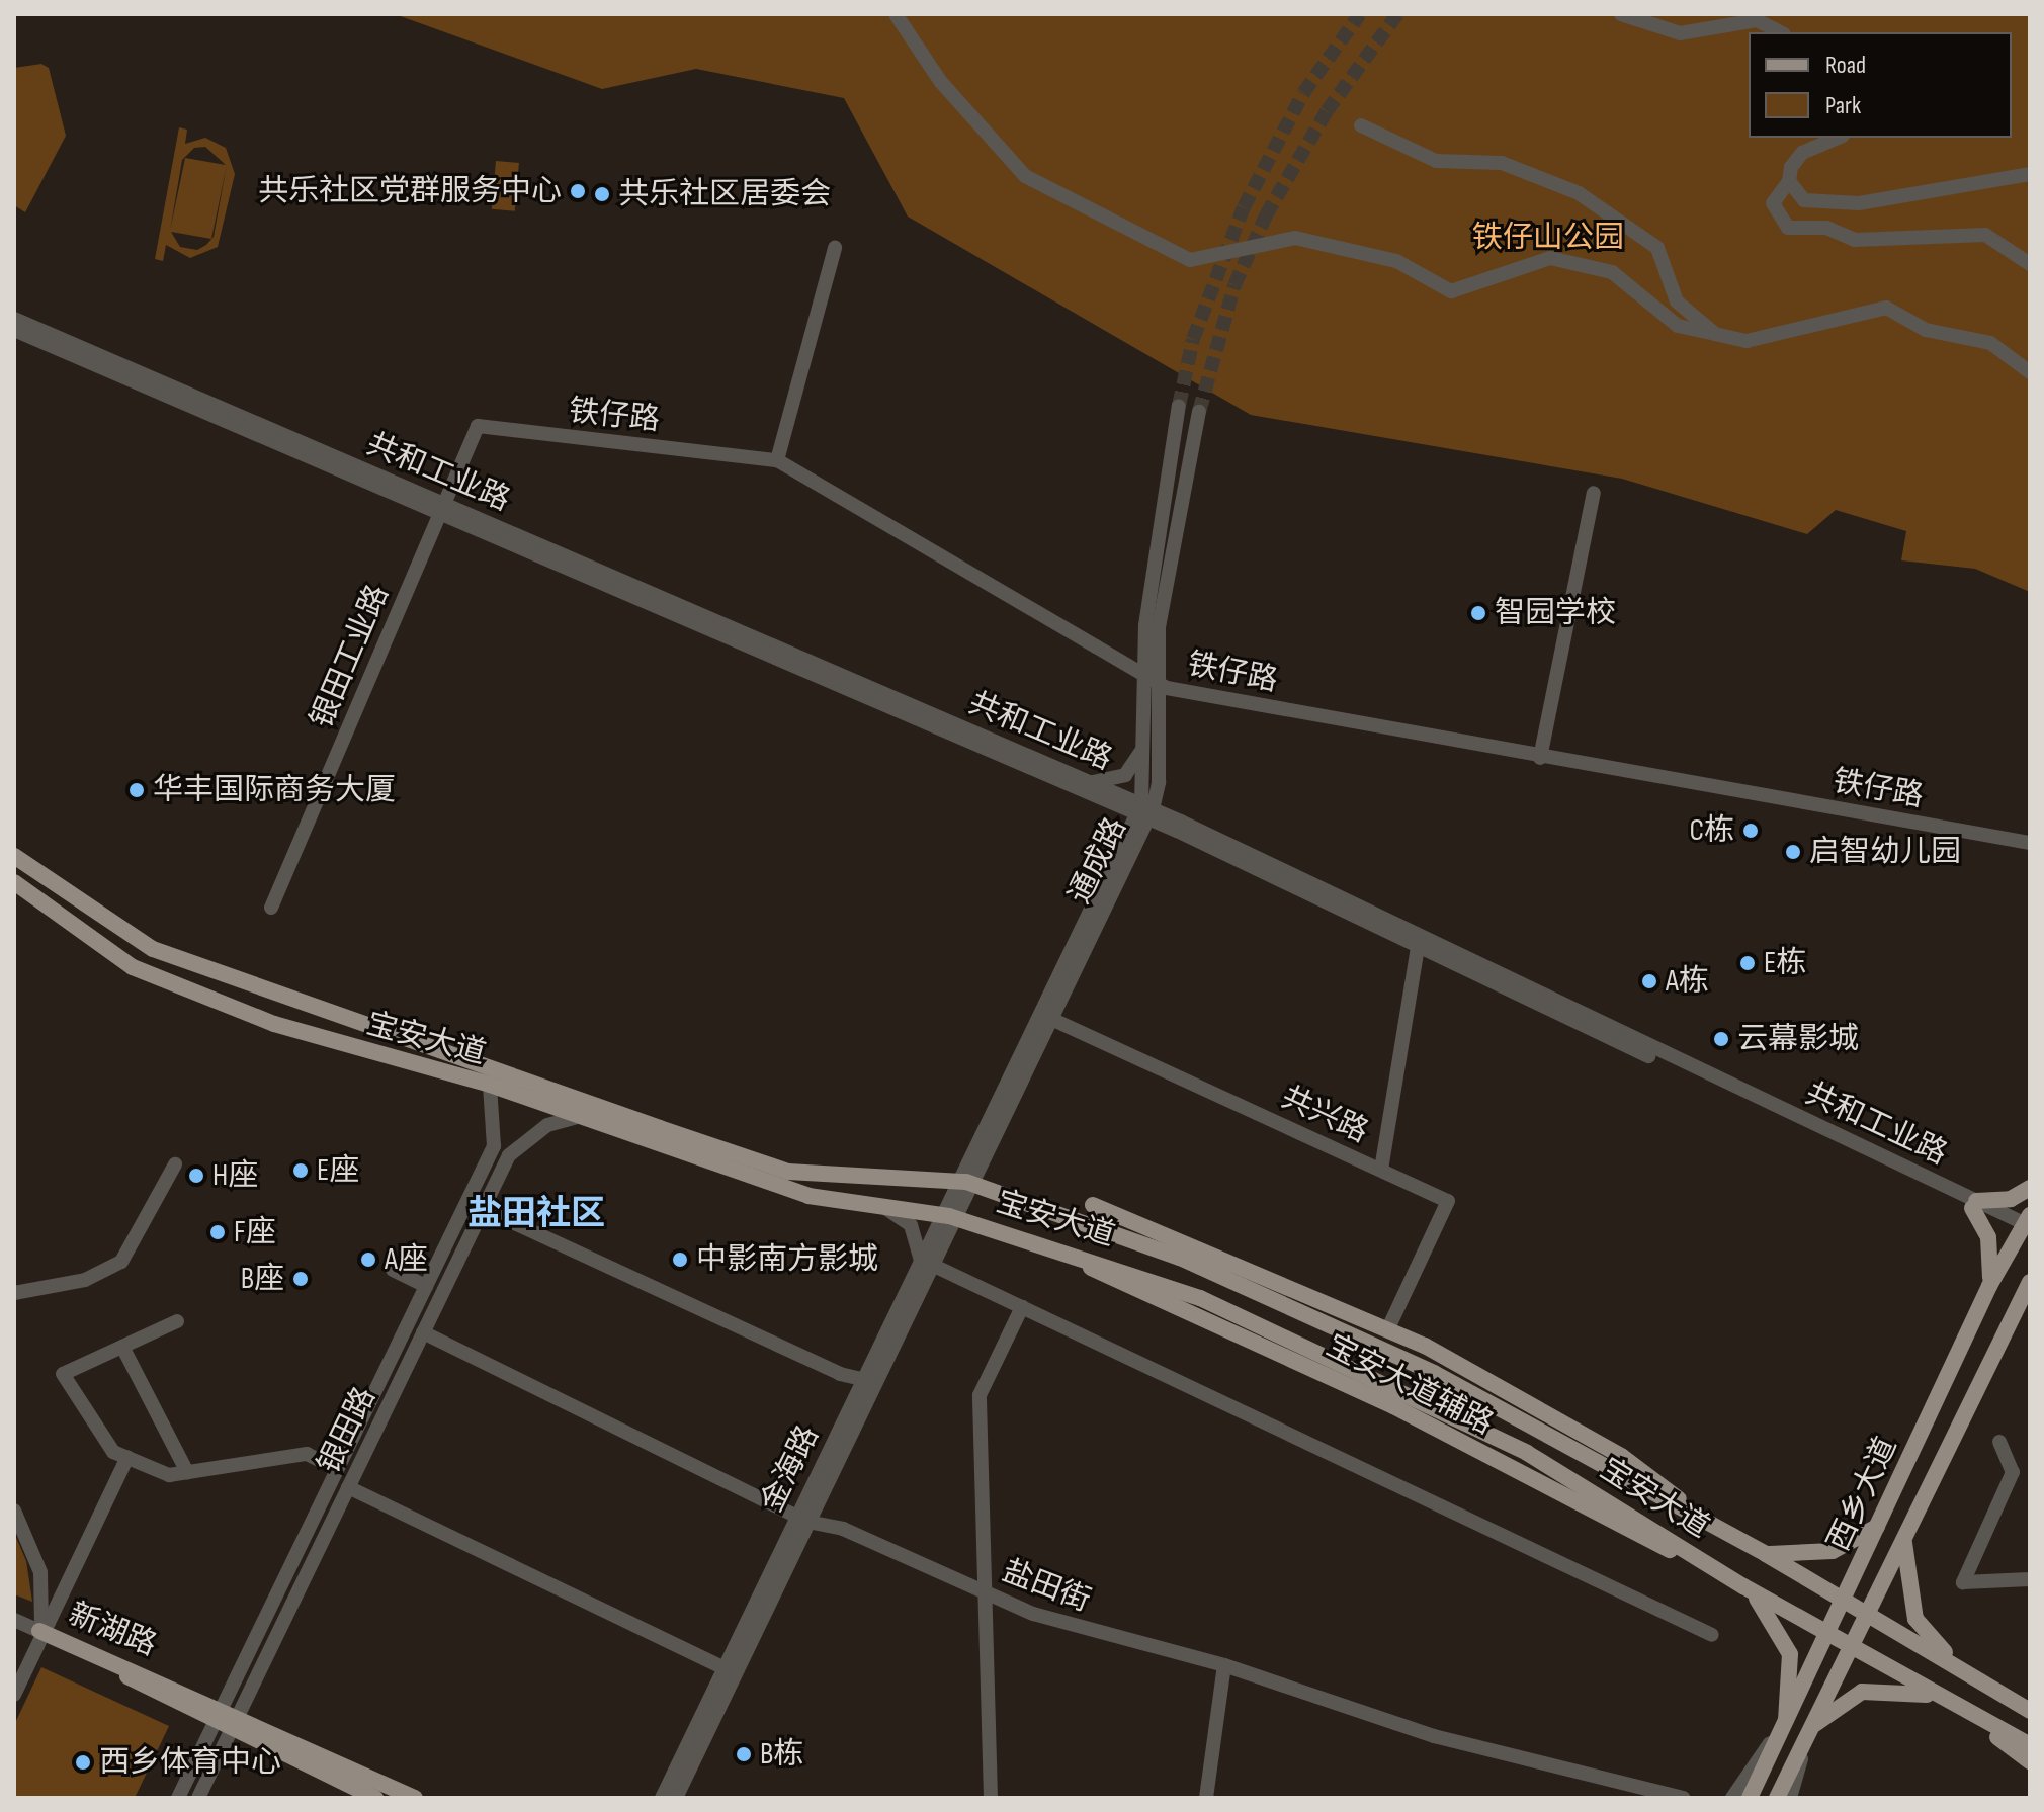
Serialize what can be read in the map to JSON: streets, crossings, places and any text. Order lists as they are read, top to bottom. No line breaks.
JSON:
{"streets":{"main road":["宝安大道","宝安大道辅路","西乡大道","新湖路"],"street":["铁仔路","共和工业路","银田工业路","通成路","共兴路","银田路","金海路","盐田街"]},"crossings":[["铁仔路","银田工业路"],["共和工业路","银田工业路"],["共和工业路","通成路"],["共和工业路","西乡大道"],["通成路","宝安大道"],["通成路","共兴路"],["通成路","金海路"],["宝安大道","宝安大道辅路"],["宝安大道","银田路"],["宝安大道","金海路"],["宝安大道","西乡大道"],["共兴路","宝安大道辅路"],["银田路","盐田街"],["银田路","新湖路"],["金海路","盐田街"]],"districts":["盐田社区"],"parks":["铁仔山公园"],"places":["共乐社区党群服务中心","共乐社区居委会","智园学校","华丰国际商务大厦","C栋","启智幼儿园","E栋","A栋","云幕影城","E座","H座","F座","A座","中影南方影城","B座","B栋","西乡体育中心"],"legend":["Road","Park"]}
